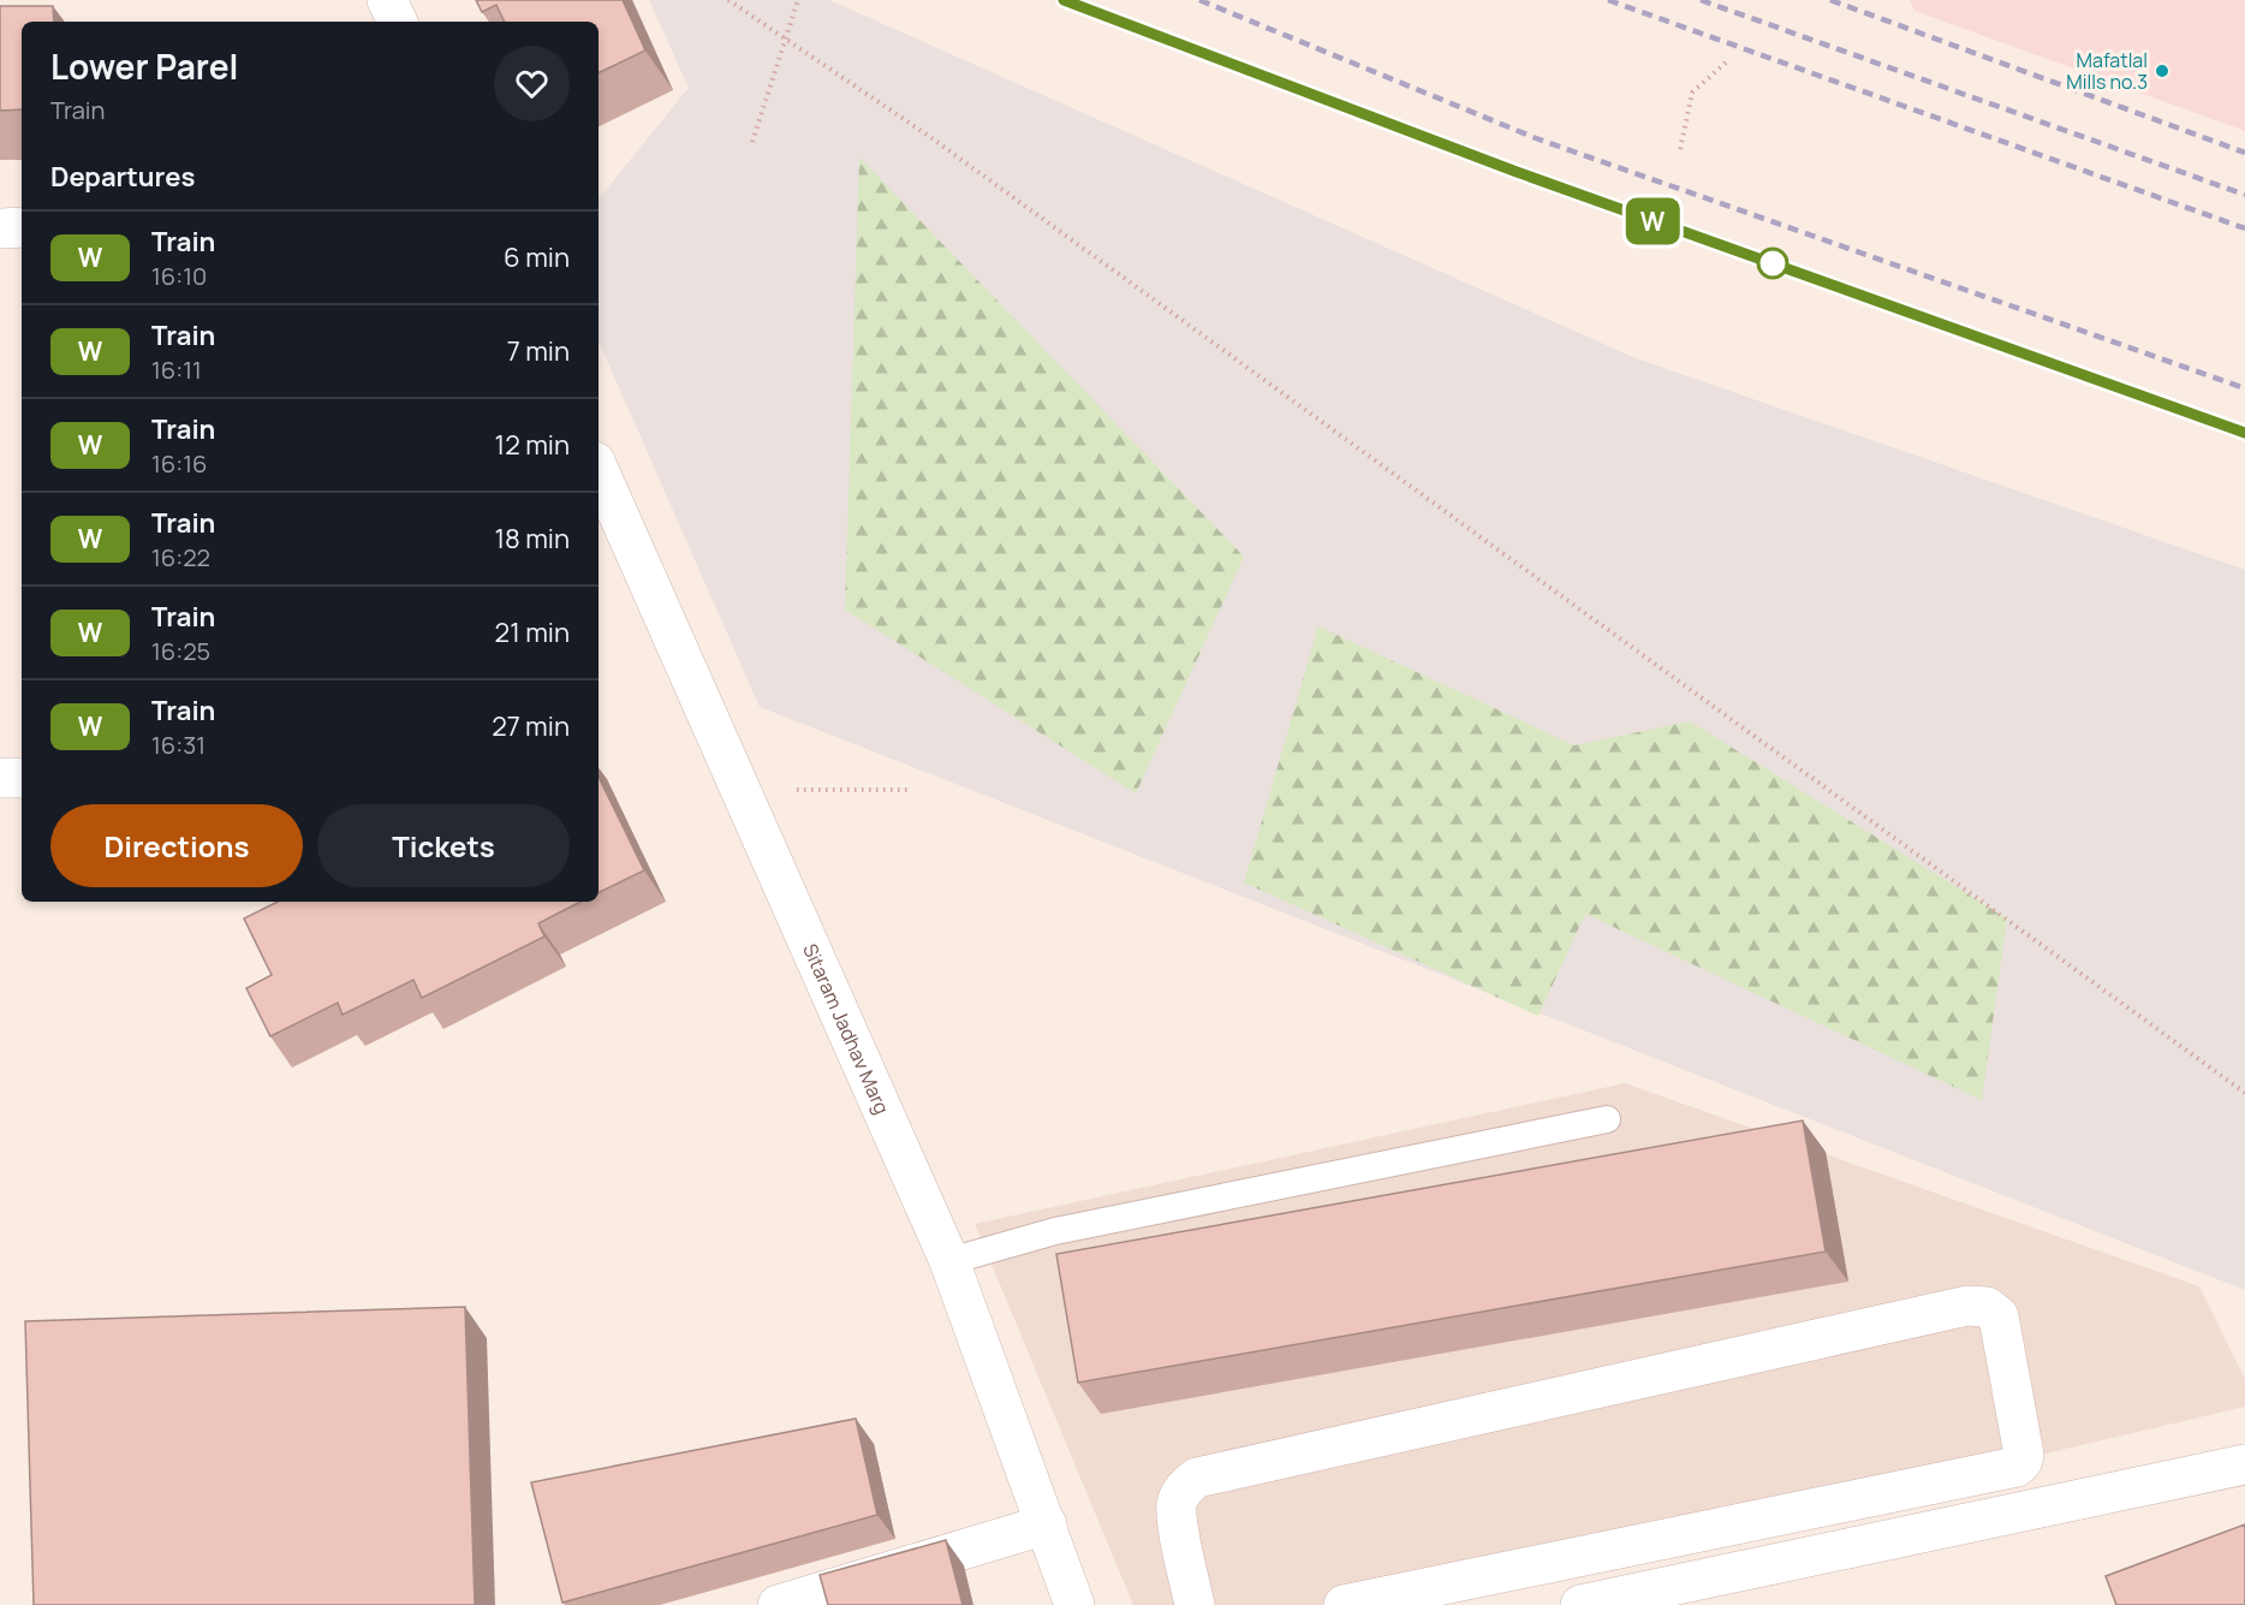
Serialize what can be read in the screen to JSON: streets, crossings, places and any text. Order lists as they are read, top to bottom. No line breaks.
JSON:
{"streets":{"street":["Sitaram Jadhav Marg"]},"places":["Mafatlal Mills no.3"],"page":{"on_map":"W","heading":[["Lower Parel","Train"],"Departures"],"list":[{"mark":"W","name":"Train","note":"16:10","value":"6 min"},{"mark":"W","name":"Train","note":"16:11","value":"7 min"},{"mark":"W","name":"Train","note":"16:16","value":"12 min"},{"mark":"W","name":"Train","note":"16:22","value":"18 min"},{"mark":"W","name":"Train","note":"16:25","value":"21 min"},{"mark":"W","name":"Train","note":"16:31","value":"27 min"}],"buttons":["Directions","Tickets"]}}
